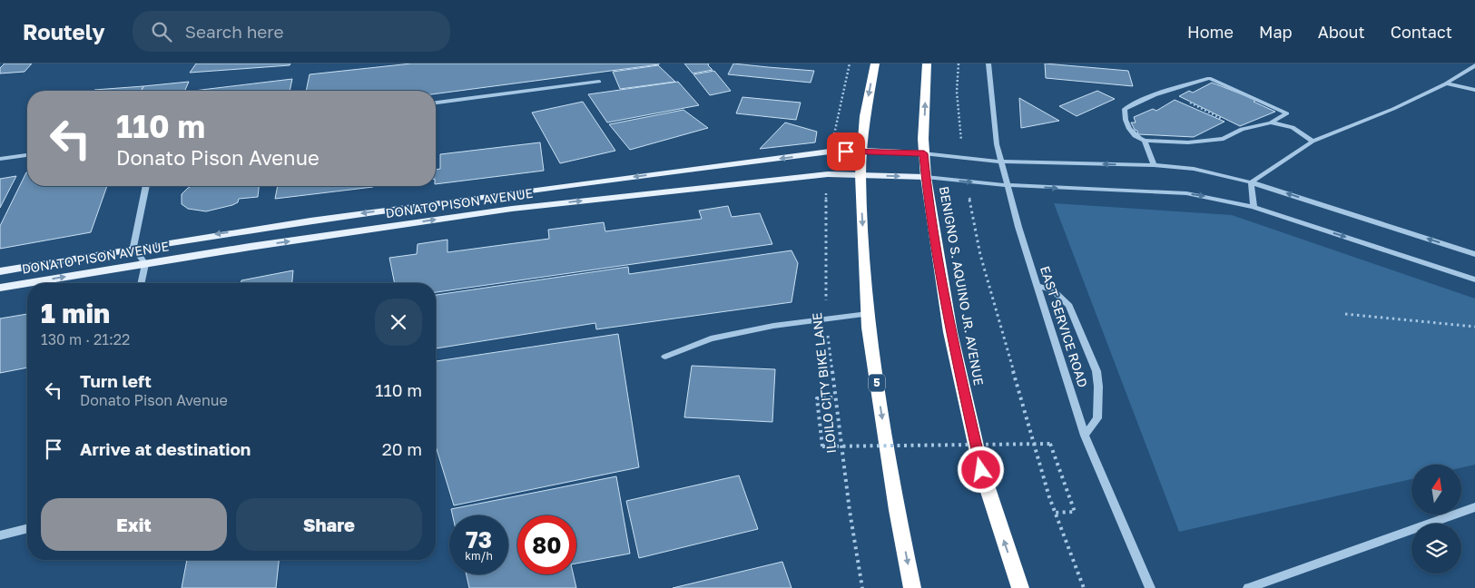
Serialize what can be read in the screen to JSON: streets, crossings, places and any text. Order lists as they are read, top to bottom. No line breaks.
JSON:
{"streets":{"highway":["BENIGNO S. AQUINO JR. AVENUE","5"],"main road":["DONATO PISON AVENUE"],"street":["EAST SERVICE ROAD"],"path":["ILOILO CITY BIKE LANE"]},"crossings":[["DONATO PISON AVENUE","BENIGNO S. AQUINO JR. AVENUE"],["DONATO PISON AVENUE","ILOILO CITY BIKE LANE"],["DONATO PISON AVENUE","5"]],"north":"top","page":{"header":"Routely","search":"Search here","nav":["Home","Map","About","Contact"],"turn":["110 m","Donato Pison Avenue"],"heading":["1 min","130 m · 21:22"],"list":[{"name":"Turn left","note":"Donato Pison Avenue","value":"110 m"},{"name":"Arrive at destination","value":"20 m"}],"buttons":["Exit","Share"],"speed":"73 km/h","limit":"80"}}
